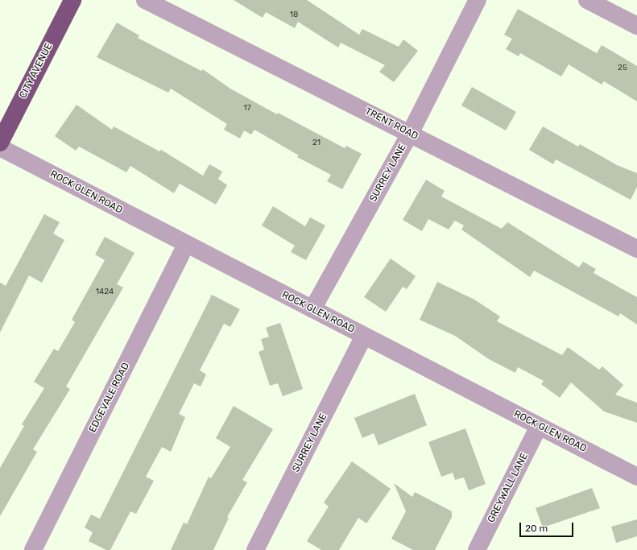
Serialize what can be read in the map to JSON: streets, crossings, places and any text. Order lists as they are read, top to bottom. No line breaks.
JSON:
{"streets":{"highway":["CITY AVENUE"],"street":["TRENT ROAD","SURREY LANE","ROCK GLEN ROAD","EDGEVALE ROAD","GREYWALL LANE"]},"crossings":[["TRENT ROAD","SURREY LANE"],["SURREY LANE","ROCK GLEN ROAD"],["ROCK GLEN ROAD","EDGEVALE ROAD"],["ROCK GLEN ROAD","GREYWALL LANE"]],"house_numbers":["18","25","17","21","1424"],"scale_bar":"20 m"}
